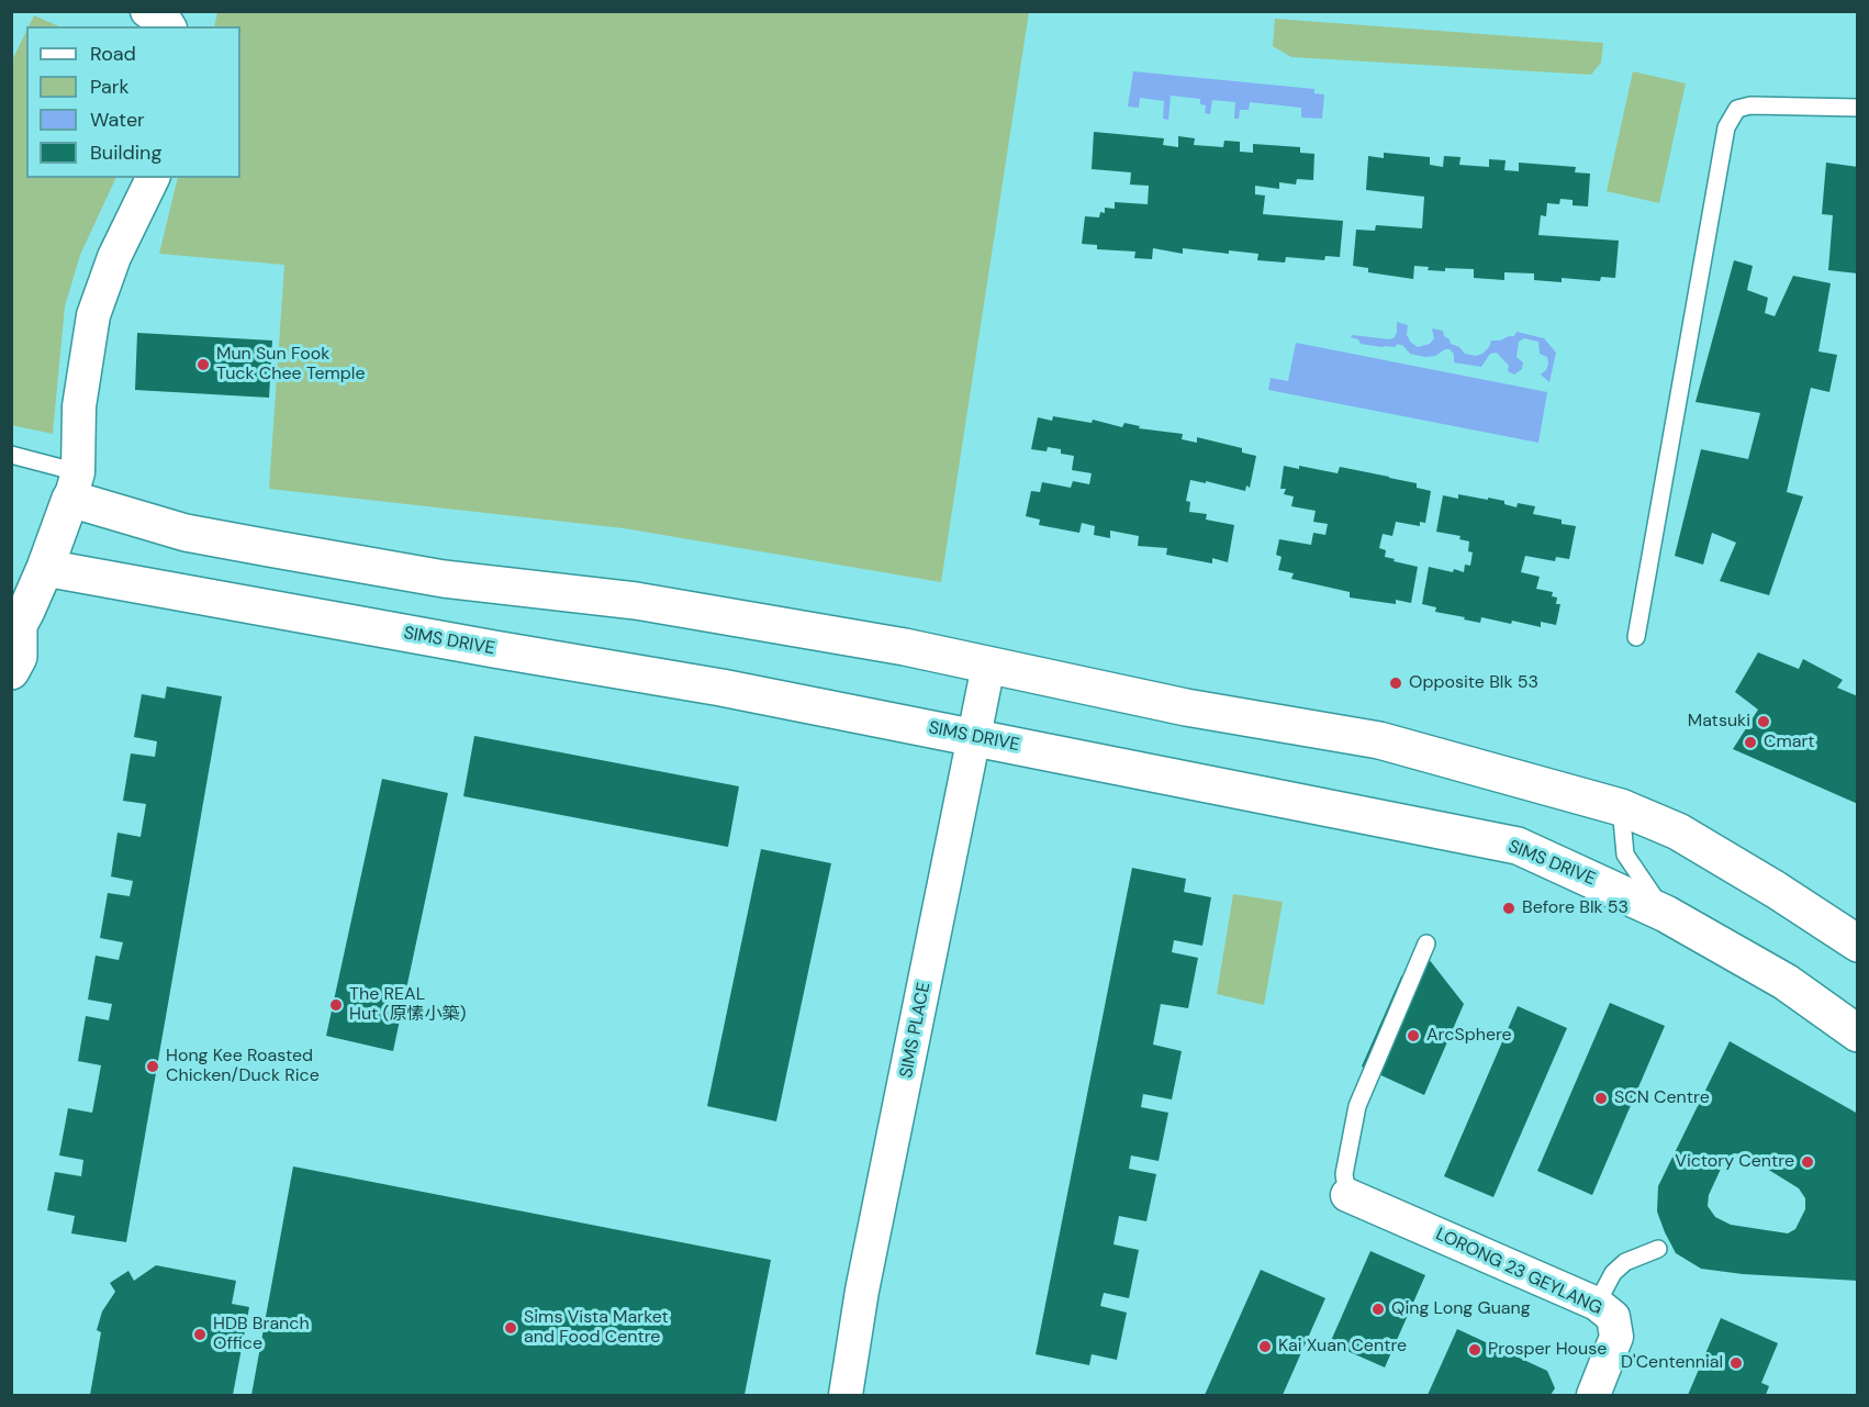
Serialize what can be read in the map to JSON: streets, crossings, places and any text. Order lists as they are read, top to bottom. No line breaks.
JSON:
{"streets":{"street":["SIMS DRIVE","SIMS PLACE","LORONG 23 GEYLANG"]},"crossings":[["SIMS DRIVE","SIMS PLACE"]],"places":["Mun Sun Fook Tuck Chee Temple","Opposite Blk 53","Matsuki","Cmart","Before Blk 53","The REAL Hut (原愫小築)","ArcSphere","Hong Kee Roasted Chicken/Duck Rice","SCN Centre","Victory Centre","Qing Long Guang","Sims Vista Market and Food Centre","HDB Branch Office","Kai Xuan Centre","Prosper House","D'Centennial"],"legend":["Road","Park","Water","Building"]}
